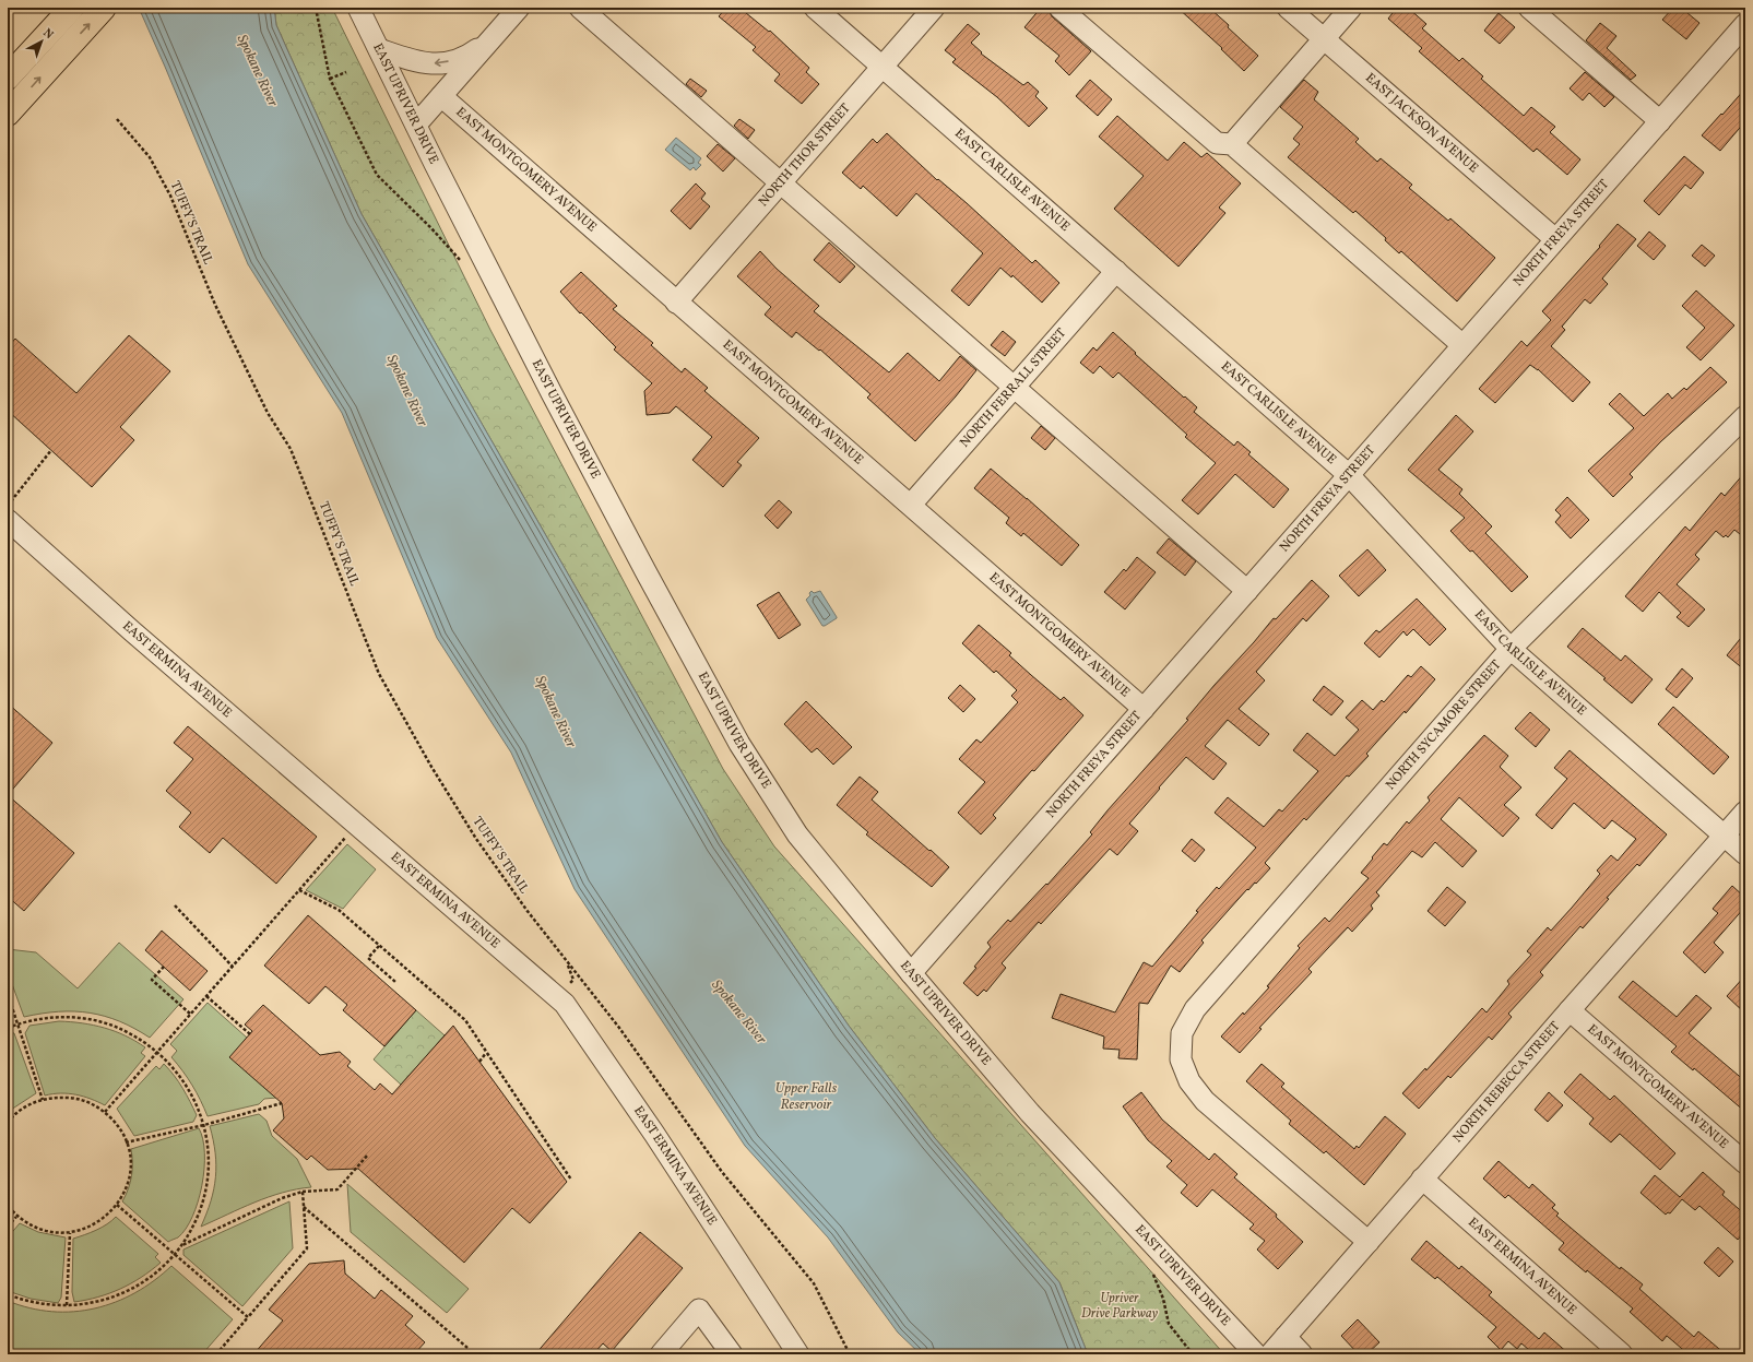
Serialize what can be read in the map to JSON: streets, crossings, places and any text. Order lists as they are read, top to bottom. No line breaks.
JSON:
{"streets":{"street":["EAST UPRIVER DRIVE","EAST JACKSON AVENUE","NORTH THOR STREET","EAST MONTGOMERY AVENUE","EAST CARLISLE AVENUE","NORTH FREYA STREET","NORTH FERRALL STREET","EAST ERMINA AVENUE","NORTH SYCAMORE STREET","NORTH REBECCA STREET"],"path":["TUFFY'S TRAIL"]},"crossings":[["EAST UPRIVER DRIVE","NORTH FREYA STREET"],["EAST JACKSON AVENUE","NORTH FREYA STREET"],["NORTH THOR STREET","EAST MONTGOMERY AVENUE"],["NORTH THOR STREET","EAST CARLISLE AVENUE"],["EAST MONTGOMERY AVENUE","NORTH FREYA STREET"],["EAST MONTGOMERY AVENUE","NORTH FERRALL STREET"],["EAST MONTGOMERY AVENUE","NORTH REBECCA STREET"],["EAST CARLISLE AVENUE","NORTH FREYA STREET"],["EAST CARLISLE AVENUE","NORTH FERRALL STREET"],["EAST CARLISLE AVENUE","NORTH SYCAMORE STREET"],["EAST CARLISLE AVENUE","NORTH REBECCA STREET"],["EAST ERMINA AVENUE","NORTH REBECCA STREET"],["NORTH SYCAMORE STREET","NORTH REBECCA STREET"]],"water":["Spokane River","Upper Falls Reservoir"],"parks":["Upriver Drive Parkway"],"north":"top right"}
